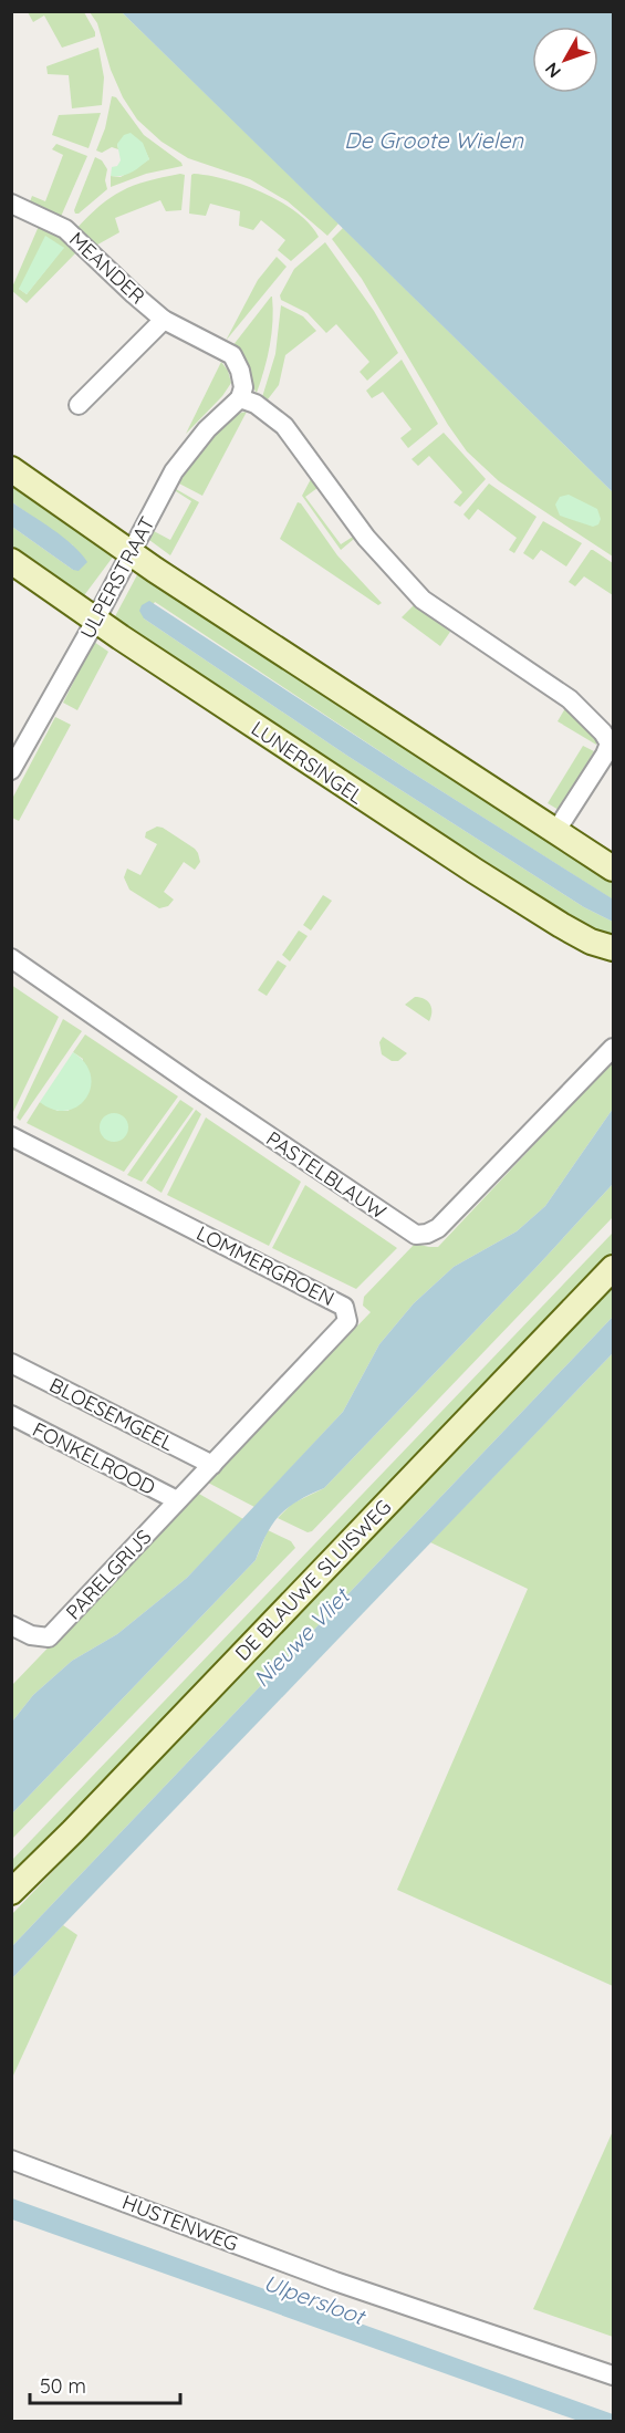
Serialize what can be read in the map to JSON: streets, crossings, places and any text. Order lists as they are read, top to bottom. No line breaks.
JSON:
{"streets":{"street":["MEANDER","ULPERSTRAAT","LUNERSINGEL","PASTELBLAUW","LOMMERGROEN","BLOESEMGEEL","FONKELROOD","PARELGRIJS","DE BLAUWE SLUISWEG","HUSTENWEG"]},"crossings":[["MEANDER","ULPERSTRAAT"],["ULPERSTRAAT","LUNERSINGEL"],["LOMMERGROEN","BLOESEMGEEL"],["LOMMERGROEN","PARELGRIJS"],["FONKELROOD","PARELGRIJS"]],"water":["De Groote Wielen","Nieuwe Vliet","Ulpersloot"],"scale_bar":"50 m","north":"bottom left"}
